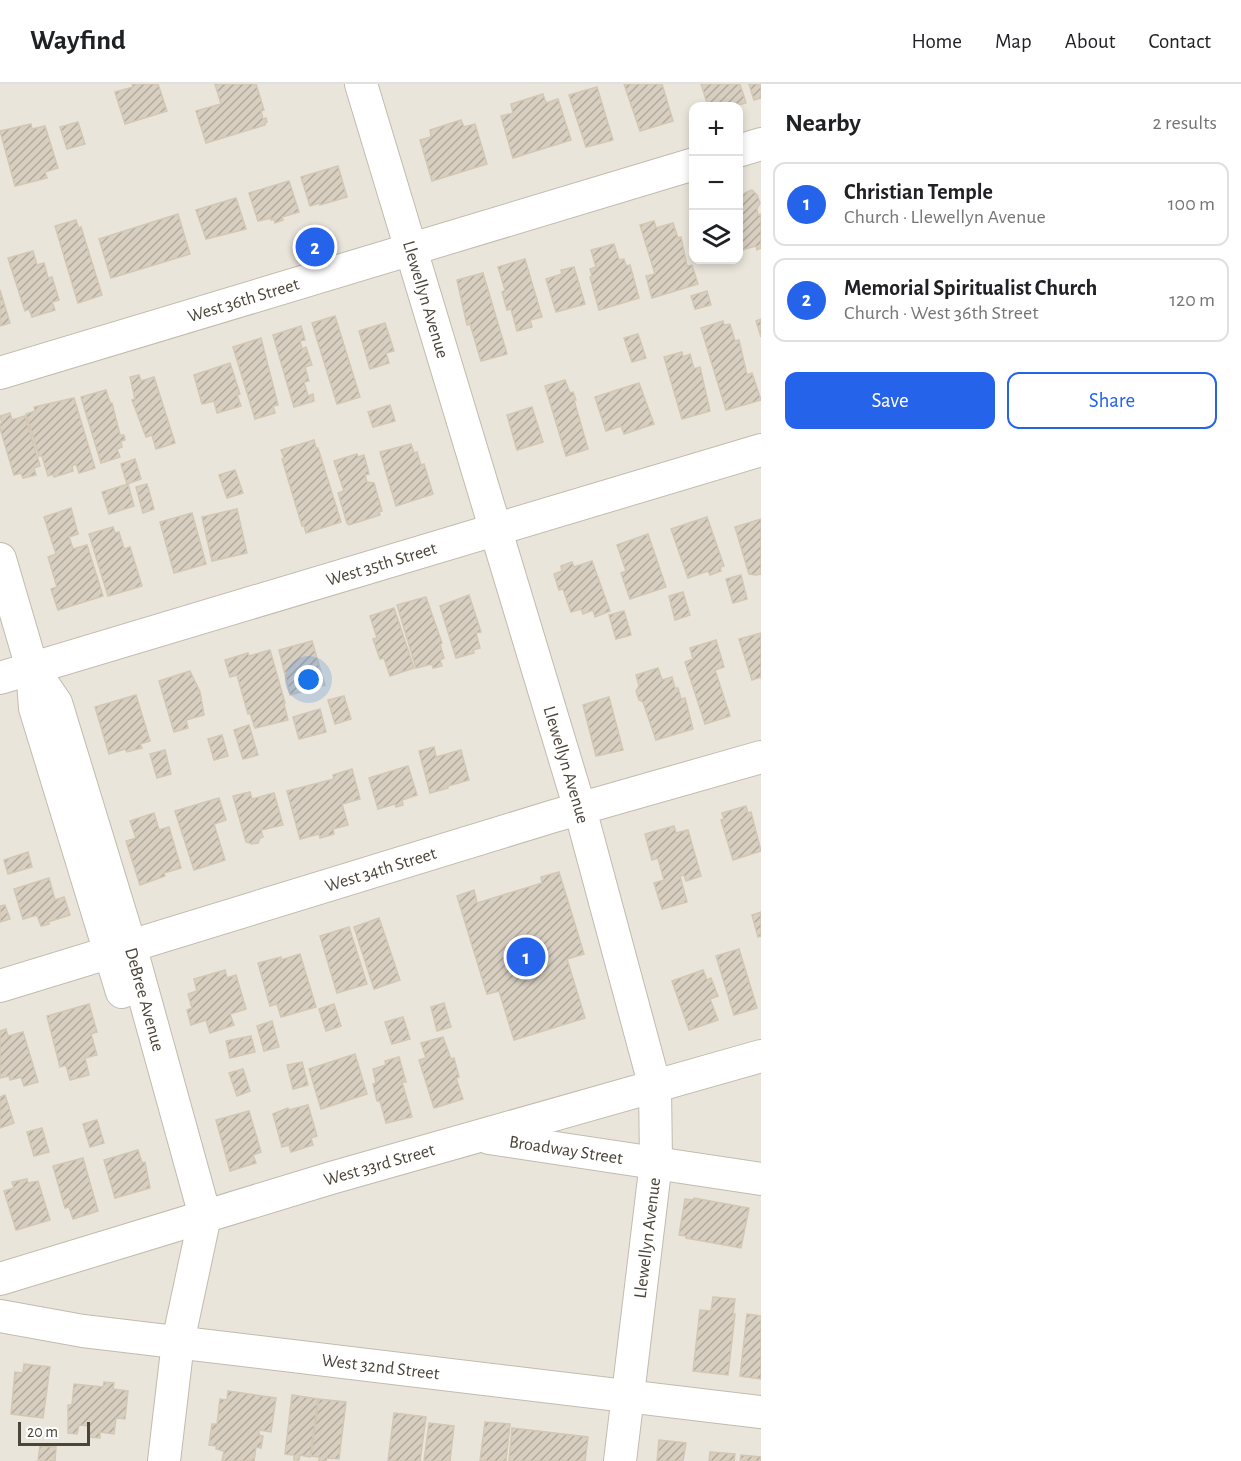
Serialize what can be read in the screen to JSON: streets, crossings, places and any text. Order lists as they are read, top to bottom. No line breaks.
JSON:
{"streets":{"street":["West 36th Street","Llewellyn Avenue","West 35th Street","West 34th Street","DeBree Avenue","Broadway Street","West 33rd Street","West 32nd Street"]},"crossings":[["West 36th Street","Llewellyn Avenue"],["Llewellyn Avenue","West 35th Street"],["Llewellyn Avenue","West 34th Street"],["Llewellyn Avenue","Broadway Street"],["Llewellyn Avenue","West 33rd Street"],["Llewellyn Avenue","West 32nd Street"],["West 35th Street","DeBree Avenue"],["West 34th Street","DeBree Avenue"],["DeBree Avenue","West 33rd Street"],["DeBree Avenue","West 32nd Street"],["Broadway Street","West 33rd Street"]],"scale_bar":"20 m","page":{"header":"Wayfind","nav":["Home","Map","About","Contact"],"heading":["Nearby","2 results"],"map_buttons":["+","−"],"list":[{"mark":"1","name":"Christian Temple","note":"Church · Llewellyn Avenue","value":"100 m"},{"mark":"2","name":"Memorial Spiritualist Church","note":"Church · West 36th Street","value":"120 m"}],"pins":["2","1"],"buttons":["Save","Share"],"scale":"20 m"}}
